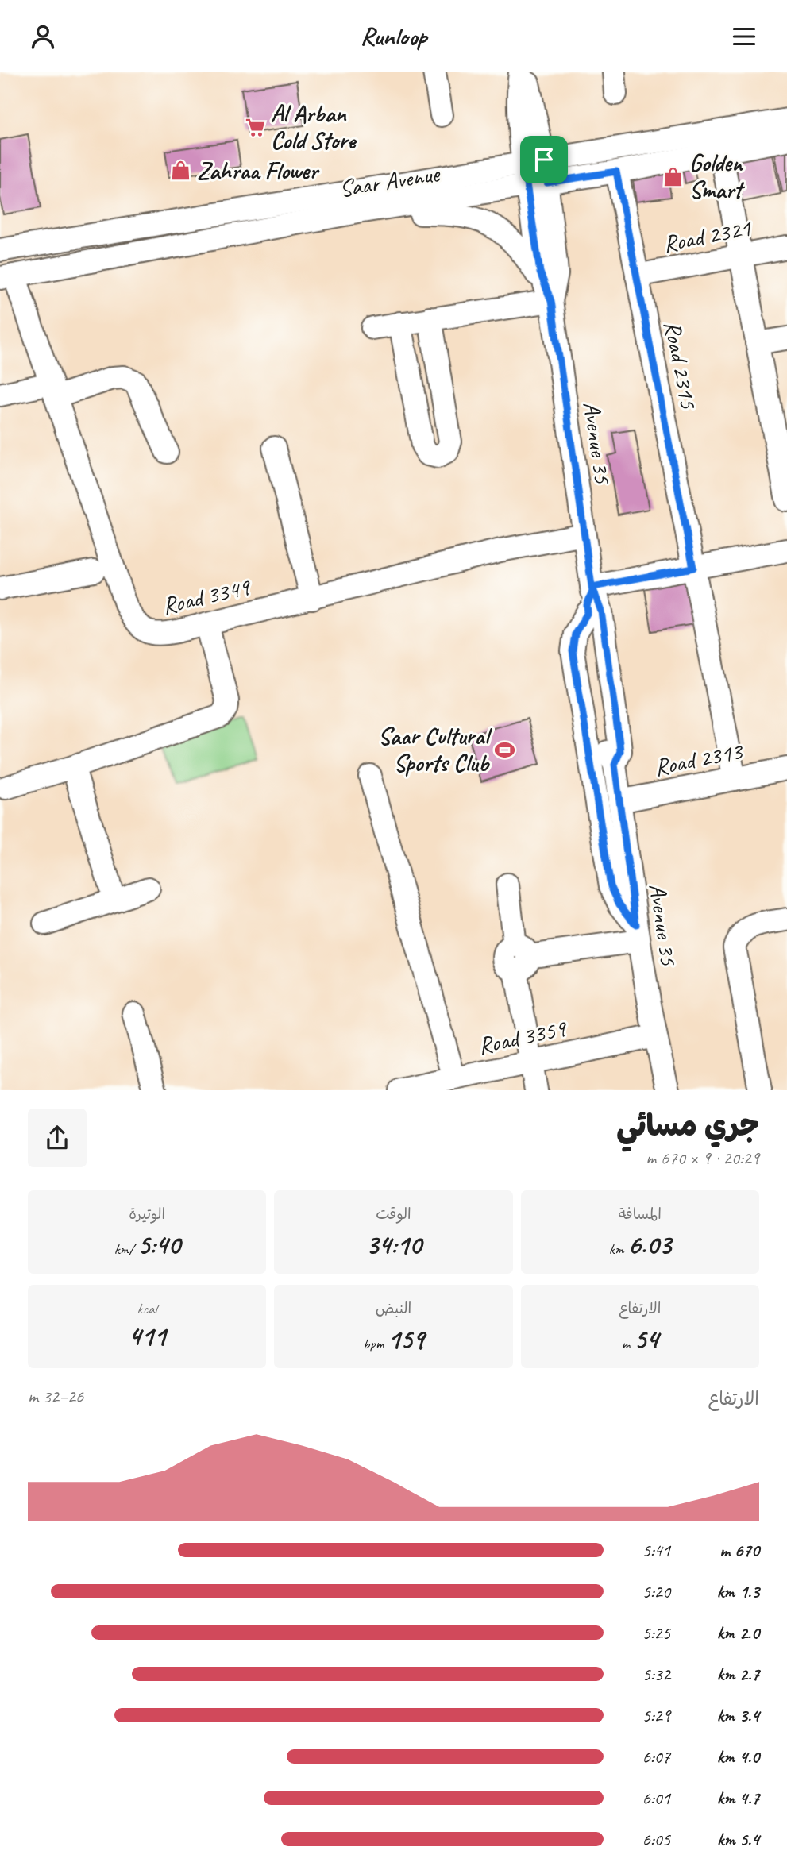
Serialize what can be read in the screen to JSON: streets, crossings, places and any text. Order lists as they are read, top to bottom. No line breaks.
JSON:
{"streets":{"street":["Saar Avenue","Road 2321","Road 2315","Avenue 35","Road 3349","Road 2313","Road 3359"]},"crossings":[["Saar Avenue","Road 2315"],["Saar Avenue","Avenue 35"],["Saar Avenue","Road 3349"],["Road 2321","Road 2315"],["Road 2315","Road 2313"],["Avenue 35","Road 3349"],["Avenue 35","Road 2313"],["Avenue 35","Road 3359"]],"places":{"supermarket":["Al Arban Cold Store"],"shop":["Zahraa Flower","Golden Smart"],"sports":["Saar Cultural Sports Club"]},"page":{"header":"Runloop","heading":["جري مسائي","20:29 · 9 × 670 m"],"stats":[["المسافة","6.03 km"],["الوقت","34:10"],["الوتيرة","5:40 /km"],["الارتفاع","54 m"],["النبض","159 bpm"],["kcal","411"]],"chart":["الارتفاع","26–32 m"],"list":[{"name":"670 m","note":"5:41"},{"name":"1.3 km","note":"5:20"},{"name":"2.0 km","note":"5:25"},{"name":"2.7 km","note":"5:32"},{"name":"3.4 km","note":"5:29"},{"name":"4.0 km","note":"6:07"},{"name":"4.7 km","note":"6:01"},{"name":"5.4 km","note":"6:05"}]}}
